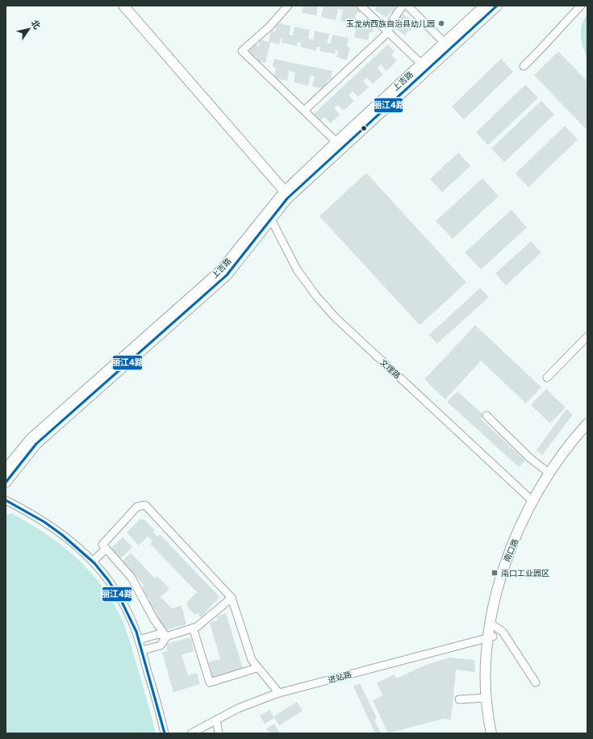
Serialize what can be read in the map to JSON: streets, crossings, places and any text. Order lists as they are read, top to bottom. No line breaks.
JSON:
{"streets":{"main road":["上吉路","南口路"],"street":["文理路","进站路"]},"crossings":[["上吉路","文理路"],["文理路","南口路"],["南口路","进站路"]],"places":{"other":["玉龙纳西族自治县幼儿园"],"transit":["南口工业园区"]},"lines":["transit line 丽江4路"],"north":"top right"}
